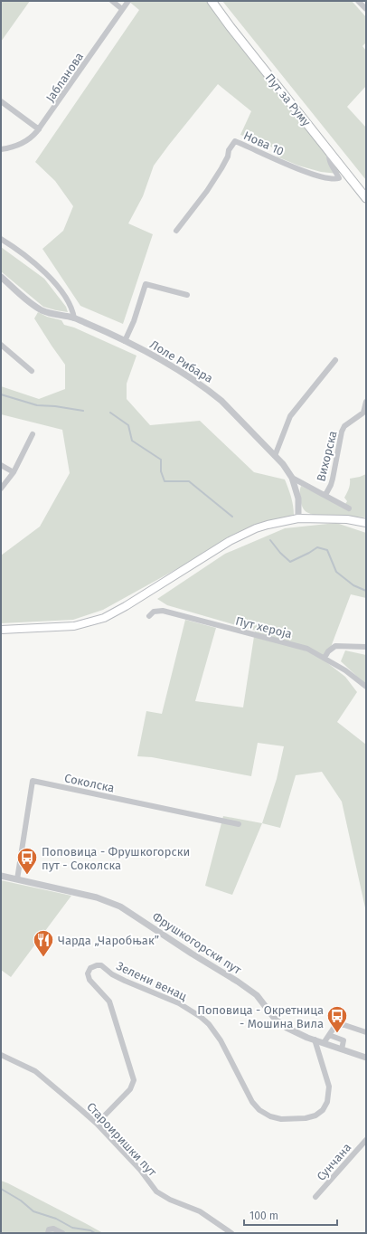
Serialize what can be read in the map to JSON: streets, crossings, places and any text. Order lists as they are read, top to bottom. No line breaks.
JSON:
{"streets":{"main road":["Пут за Руму"],"street":["Јабланова","Нова 10","Лоле Рибара","Вихорска","Пут хероја","Соколска","Фрушкогорски пут","Зелени венац","Староиришки пут","Сунчана"]},"crossings":[["Пут за Руму","Нова 10"],["Соколска","Фрушкогорски пут"],["Фрушкогорски пут","Зелени венац"],["Зелени венац","Староиришки пут"]],"places":{"bus stop":["Поповица - Фрушкогорски пут - Соколска","Поповица - Окретница - Мошина Вила"],"restaurant":["Чарда „Чаробњак”"]},"scale_bar":"100 m"}
